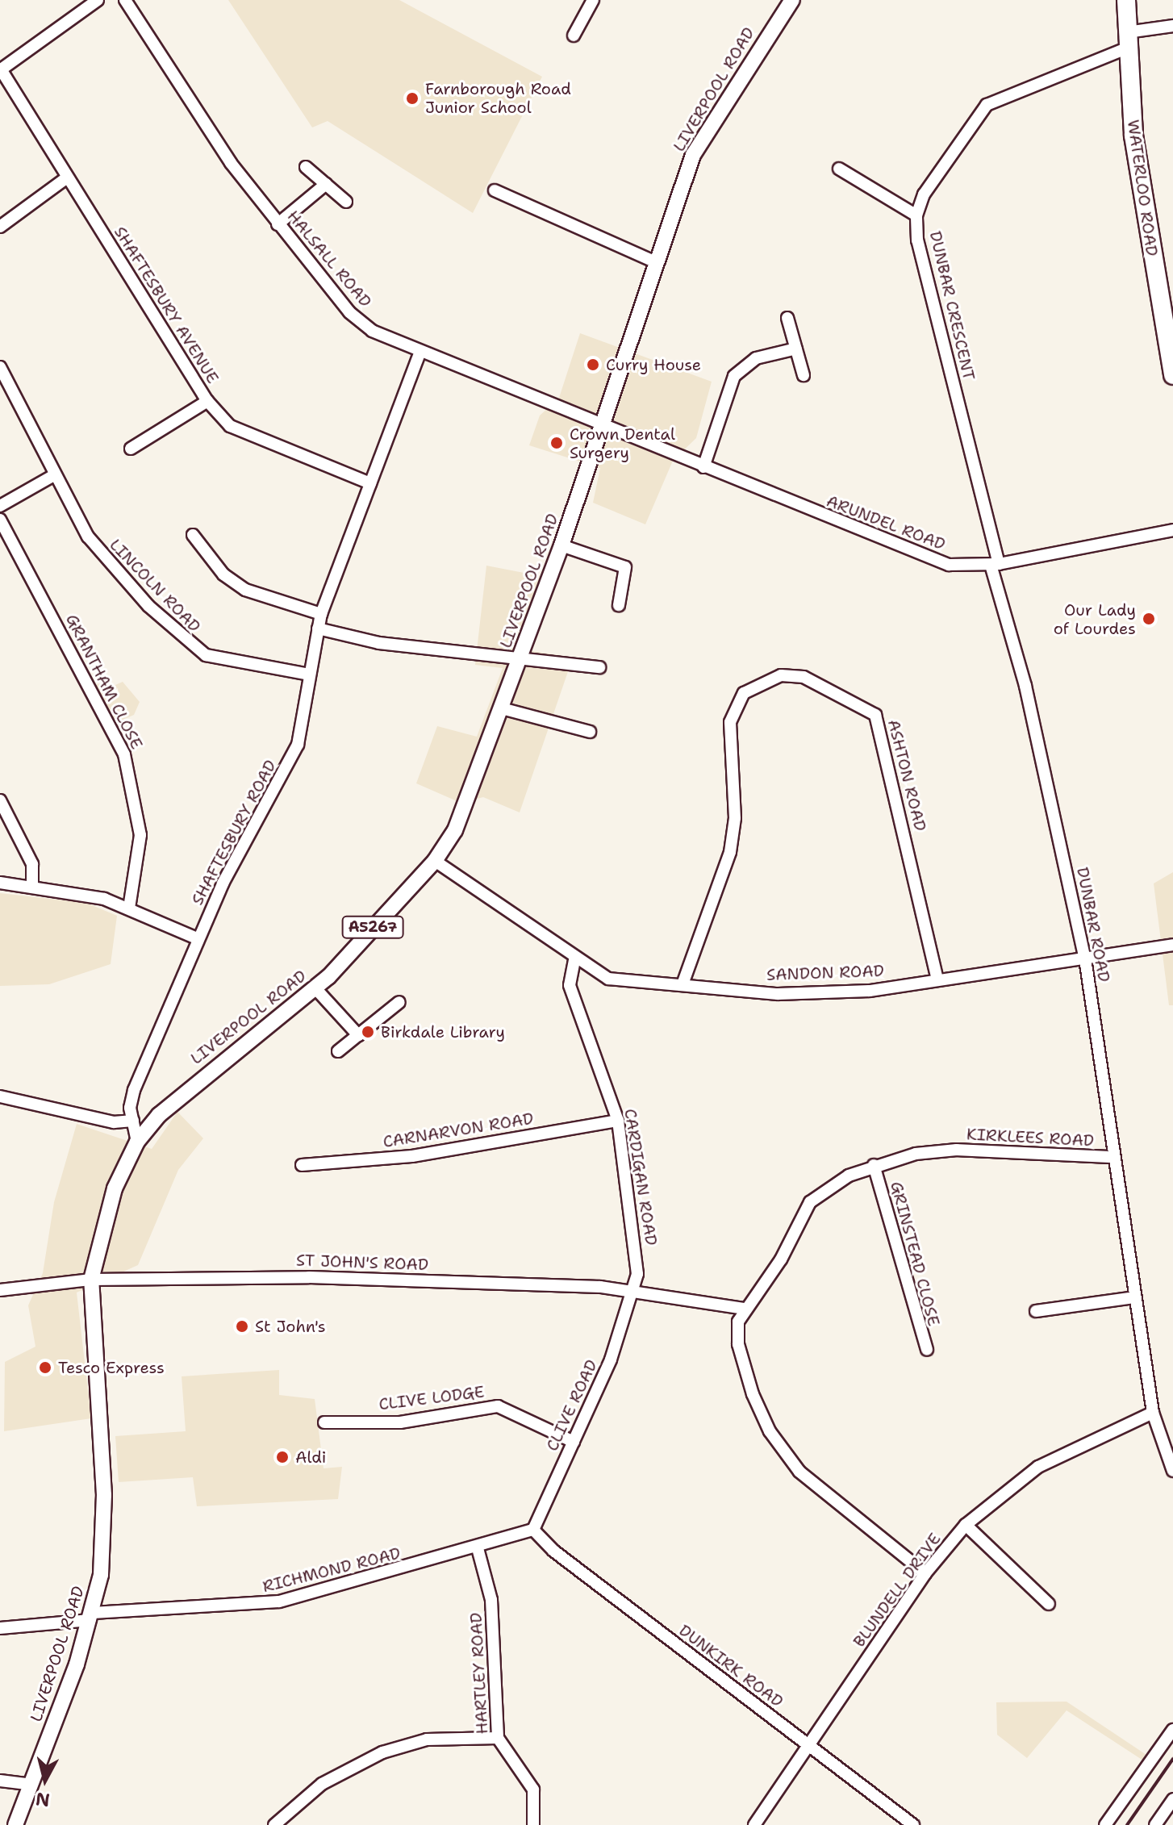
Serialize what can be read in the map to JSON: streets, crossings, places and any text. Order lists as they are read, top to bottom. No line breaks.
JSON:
{"streets":{"highway":["WATERLOO ROAD"],"main road":["LIVERPOOL ROAD","A5267"],"street":["HALSALL ROAD","SHAFTESBURY AVENUE","DUNBAR CRESCENT","ARUNDEL ROAD","LINCOLN ROAD","GRANTHAM CLOSE","ASHTON ROAD","SHAFTESBURY ROAD","DUNBAR ROAD","SANDON ROAD","CARNARVON ROAD","KIRKLEES ROAD","CARDIGAN ROAD","GRINSTEAD CLOSE","ST JOHN'S ROAD","CLIVE LODGE","CLIVE ROAD","RICHMOND ROAD","BLUNDELL DRIVE","DUNKIRK ROAD","HARTLEY ROAD"]},"crossings":[["LIVERPOOL ROAD","HALSALL ROAD"],["LIVERPOOL ROAD","ARUNDEL ROAD"],["LIVERPOOL ROAD","SHAFTESBURY ROAD"],["LIVERPOOL ROAD","SANDON ROAD"],["LIVERPOOL ROAD","ST JOHN'S ROAD"],["LIVERPOOL ROAD","RICHMOND ROAD"],["WATERLOO ROAD","DUNBAR CRESCENT"],["HALSALL ROAD","ARUNDEL ROAD"],["HALSALL ROAD","SHAFTESBURY ROAD"],["SHAFTESBURY AVENUE","SHAFTESBURY ROAD"],["DUNBAR CRESCENT","ARUNDEL ROAD"],["DUNBAR CRESCENT","DUNBAR ROAD"],["ARUNDEL ROAD","DUNBAR ROAD"],["LINCOLN ROAD","SHAFTESBURY ROAD"],["ASHTON ROAD","SANDON ROAD"],["DUNBAR ROAD","SANDON ROAD"],["DUNBAR ROAD","KIRKLEES ROAD"],["DUNBAR ROAD","BLUNDELL DRIVE"],["SANDON ROAD","CARDIGAN ROAD"],["CARNARVON ROAD","CARDIGAN ROAD"],["KIRKLEES ROAD","GRINSTEAD CLOSE"],["CARDIGAN ROAD","ST JOHN'S ROAD"],["CARDIGAN ROAD","CLIVE ROAD"],["ST JOHN'S ROAD","CLIVE ROAD"],["CLIVE LODGE","CLIVE ROAD"],["CLIVE ROAD","RICHMOND ROAD"],["CLIVE ROAD","DUNKIRK ROAD"],["RICHMOND ROAD","DUNKIRK ROAD"],["RICHMOND ROAD","HARTLEY ROAD"],["BLUNDELL DRIVE","DUNKIRK ROAD"]],"places":["Farnborough Road Junior School","Curry House","Crown Dental Surgery","Our Lady of Lourdes","Birkdale Library","St John's","Tesco Express","Aldi"],"north":"bottom"}
